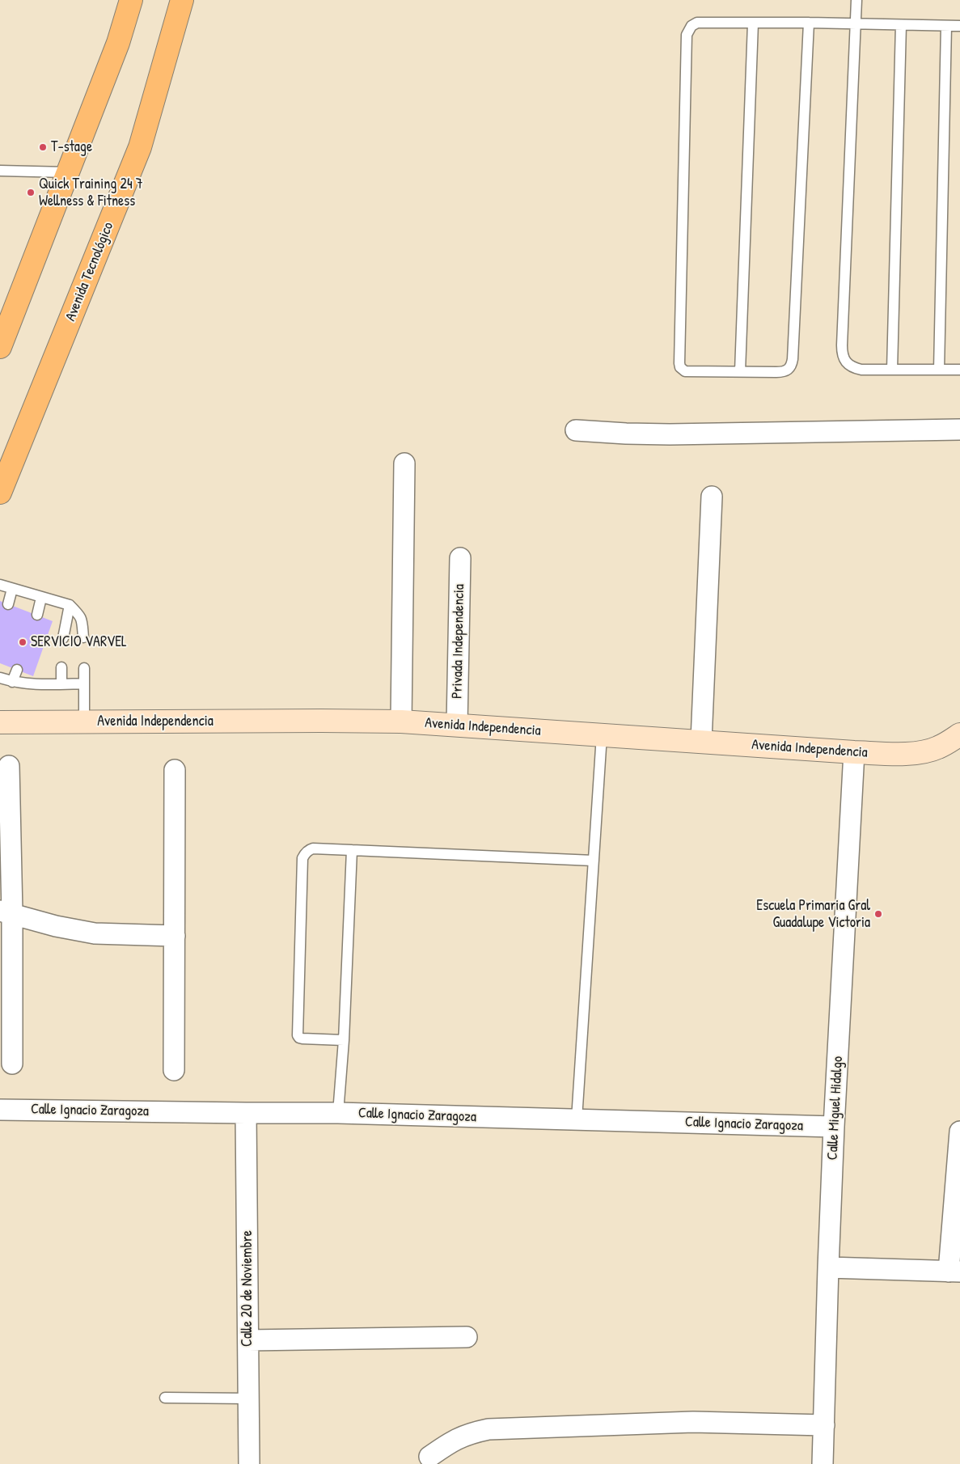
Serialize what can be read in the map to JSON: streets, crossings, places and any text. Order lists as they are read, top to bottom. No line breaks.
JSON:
{"streets":{"main road":["Avenida Tecnológico"],"street":["Privada Independencia","Avenida Independencia","Calle Miguel Hidalgo","Calle Ignacio Zaragoza","Calle 20 de Noviembre"]},"crossings":[["Privada Independencia","Avenida Independencia"],["Avenida Independencia","Calle Miguel Hidalgo"],["Calle Miguel Hidalgo","Calle Ignacio Zaragoza"],["Calle Ignacio Zaragoza","Calle 20 de Noviembre"]],"places":["T-stage","Quick Training 24 7 Wellness & Fitness","SERVICIO VARVEL","Escuela Primaria Gral Guadalupe Victoria"]}
